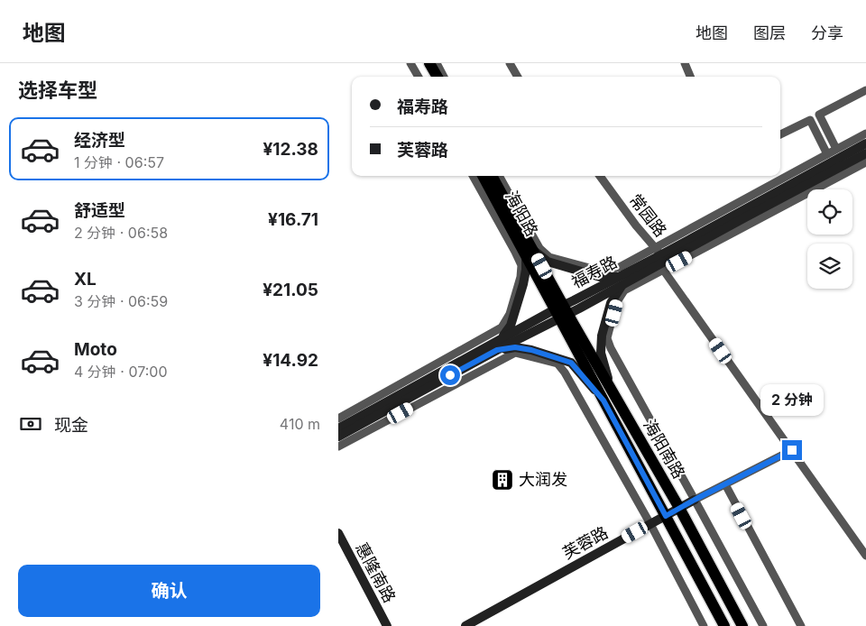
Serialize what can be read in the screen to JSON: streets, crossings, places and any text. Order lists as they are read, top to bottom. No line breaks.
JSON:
{"streets":{"main road":["海阳路","福寿路","海阳南路","芙蓉路","惠隆南路"],"street":["常园路"]},"crossings":[["海阳路","福寿路"],["海阳路","海阳南路"],["常园路","福寿路"],["常园路","芙蓉路"],["福寿路","海阳南路"],["海阳南路","芙蓉路"]],"places":{"building":["大润发"]},"page":{"header":"地图","nav":["地图","图层","分享"],"heading":"选择车型","banner":["福寿路","芙蓉路"],"list":[{"name":"经济型","note":"1 分钟 · 06:57","value":"¥12.38"},{"name":"舒适型","note":"2 分钟 · 06:58","value":"¥16.71"},{"name":"XL","note":"3 分钟 · 06:59","value":"¥21.05"},{"name":"Moto","note":"4 分钟 · 07:00","value":"¥14.92"}],"bubble":"2 分钟","pay":["现金","410 m"],"buttons":"确认"}}
